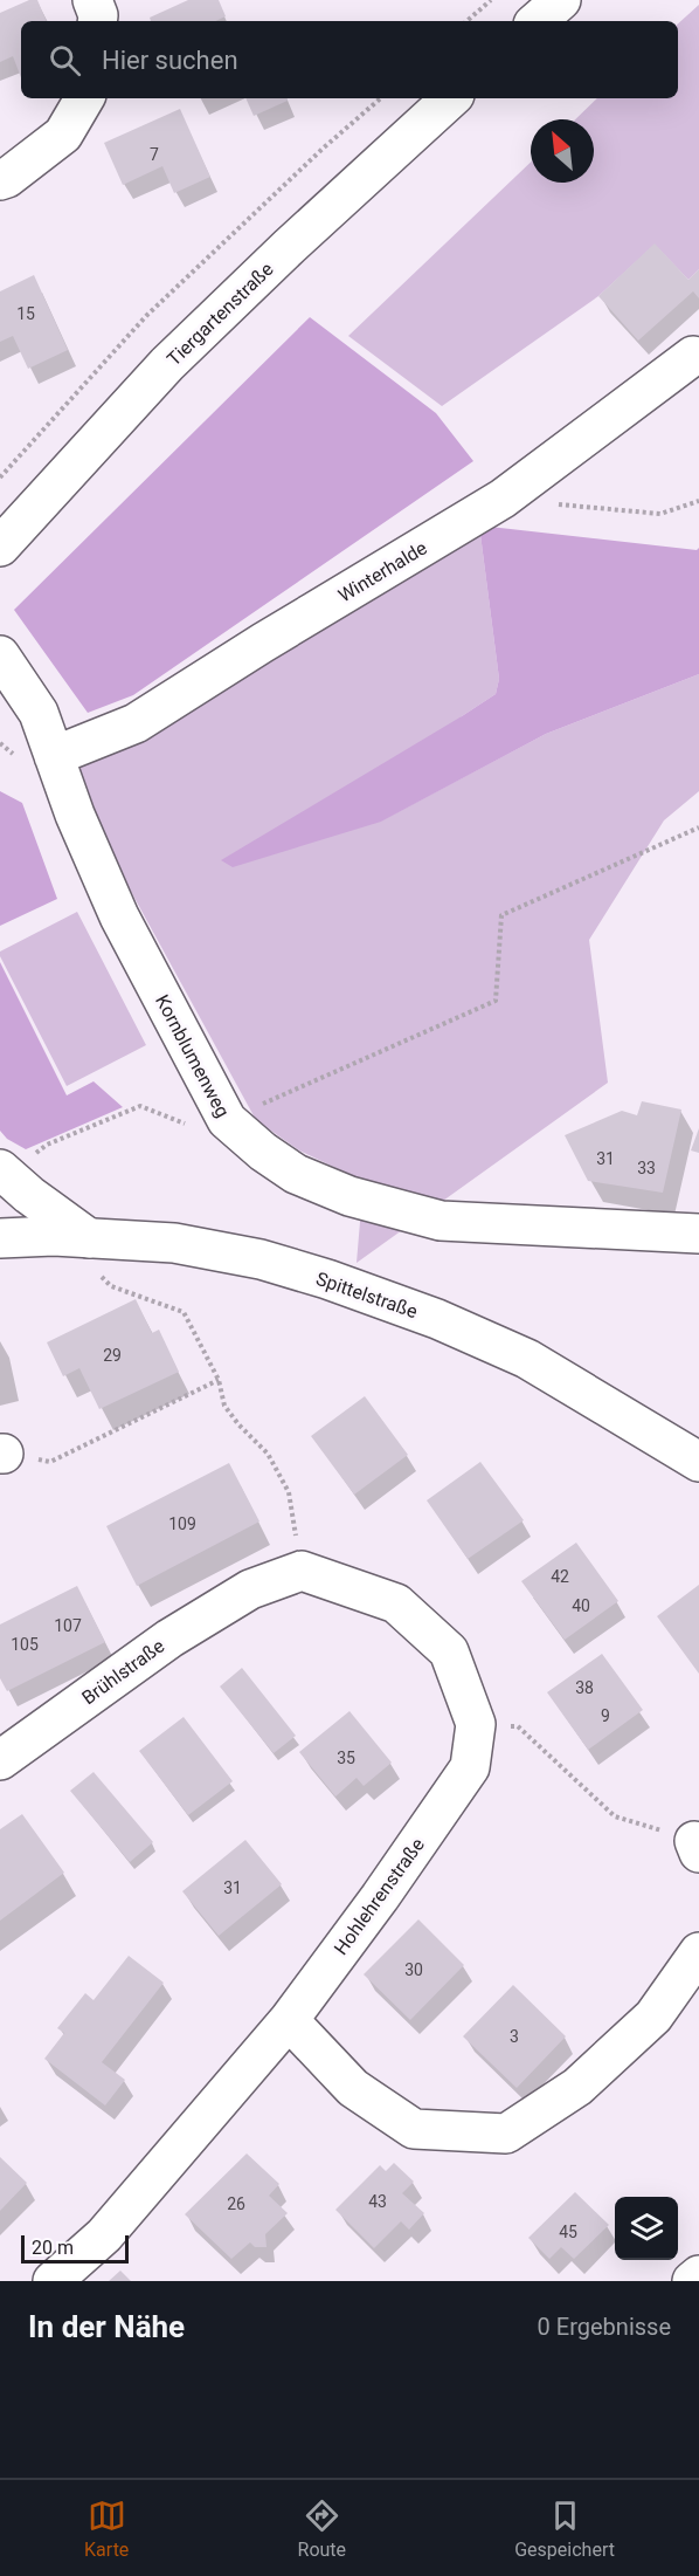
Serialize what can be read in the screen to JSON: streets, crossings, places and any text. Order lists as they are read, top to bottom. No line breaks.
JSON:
{"streets":{"street":["Tiergartenstraße","Winterhalde","Kornblumenweg","Spittelstraße","Brühlstraße","Hohlehrenstraße"]},"crossings":[["Winterhalde","Kornblumenweg"],["Brühlstraße","Hohlehrenstraße"]],"house_numbers":["7","15","31","33","29","109","42","40","107","105","38","9","35","31","30","3","43","26","45"],"scale_bar":"20 m","north":"top left","page":{"search":"Hier suchen","scale":"20 m","heading":["In der Nähe","0 Ergebnisse"],"nav":["Karte","Route","Gespeichert"]}}
